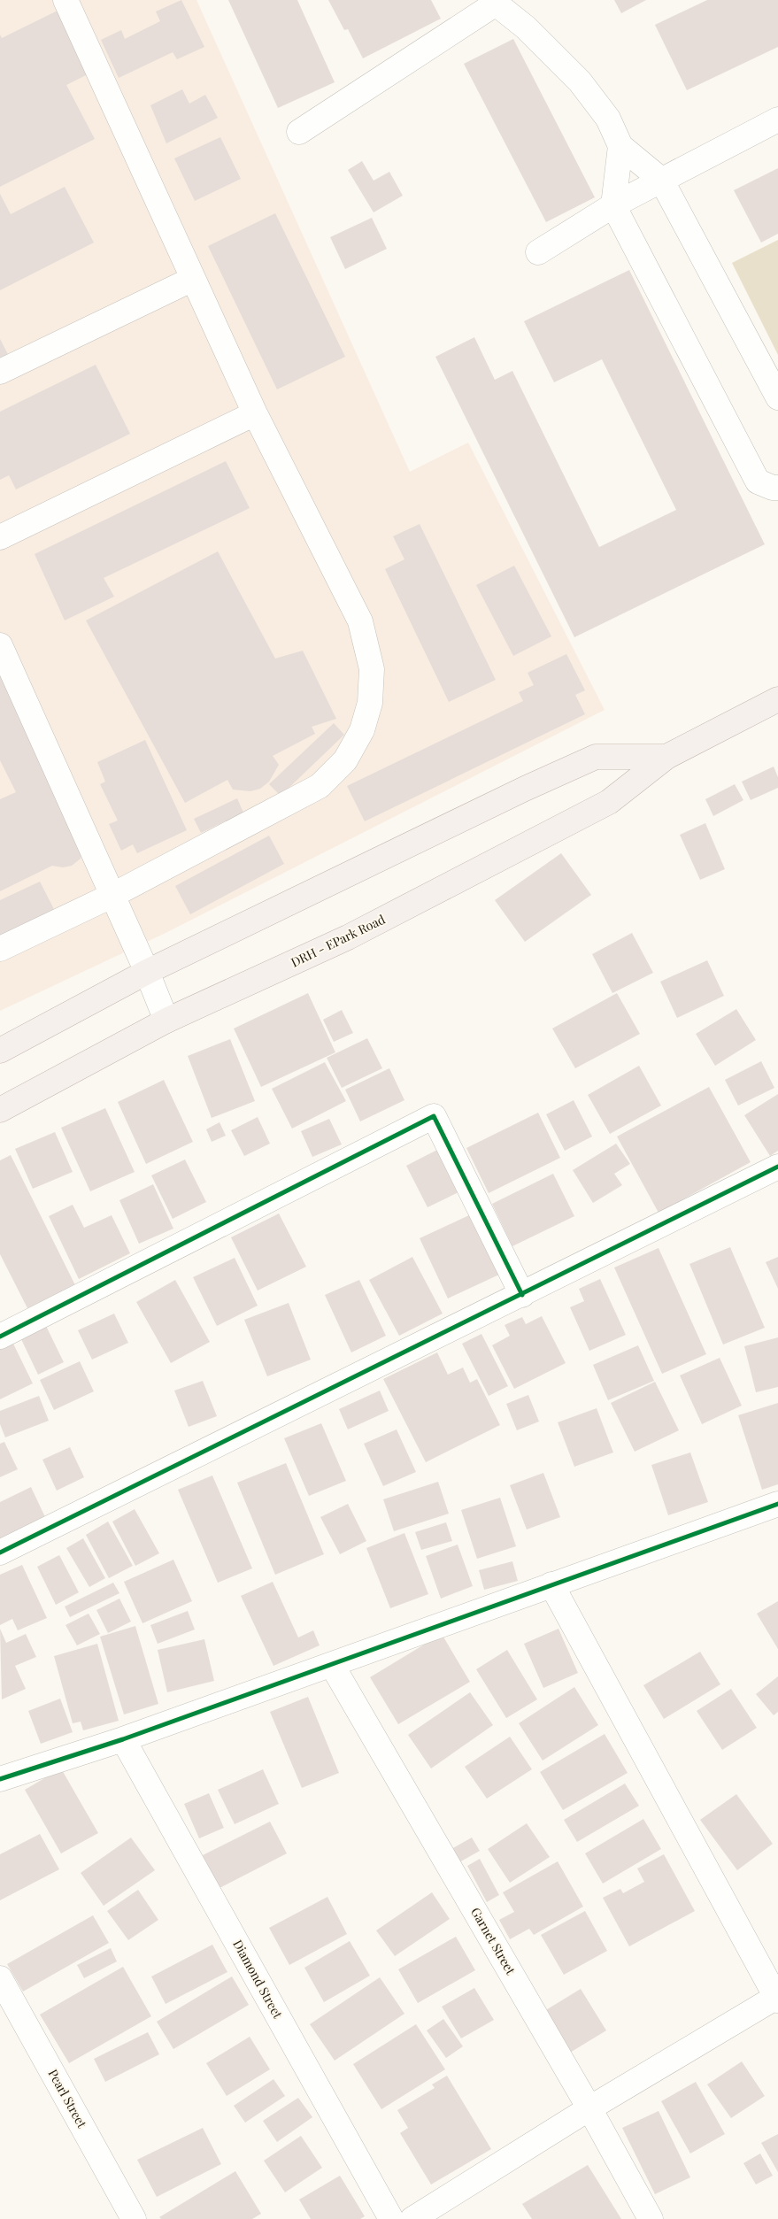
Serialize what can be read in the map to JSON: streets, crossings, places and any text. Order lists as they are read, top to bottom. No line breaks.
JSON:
{"streets":{"main road":["DRH - EPark Road"],"street":["Garnet Street","Diamond Street","Pearl Street"]}}
